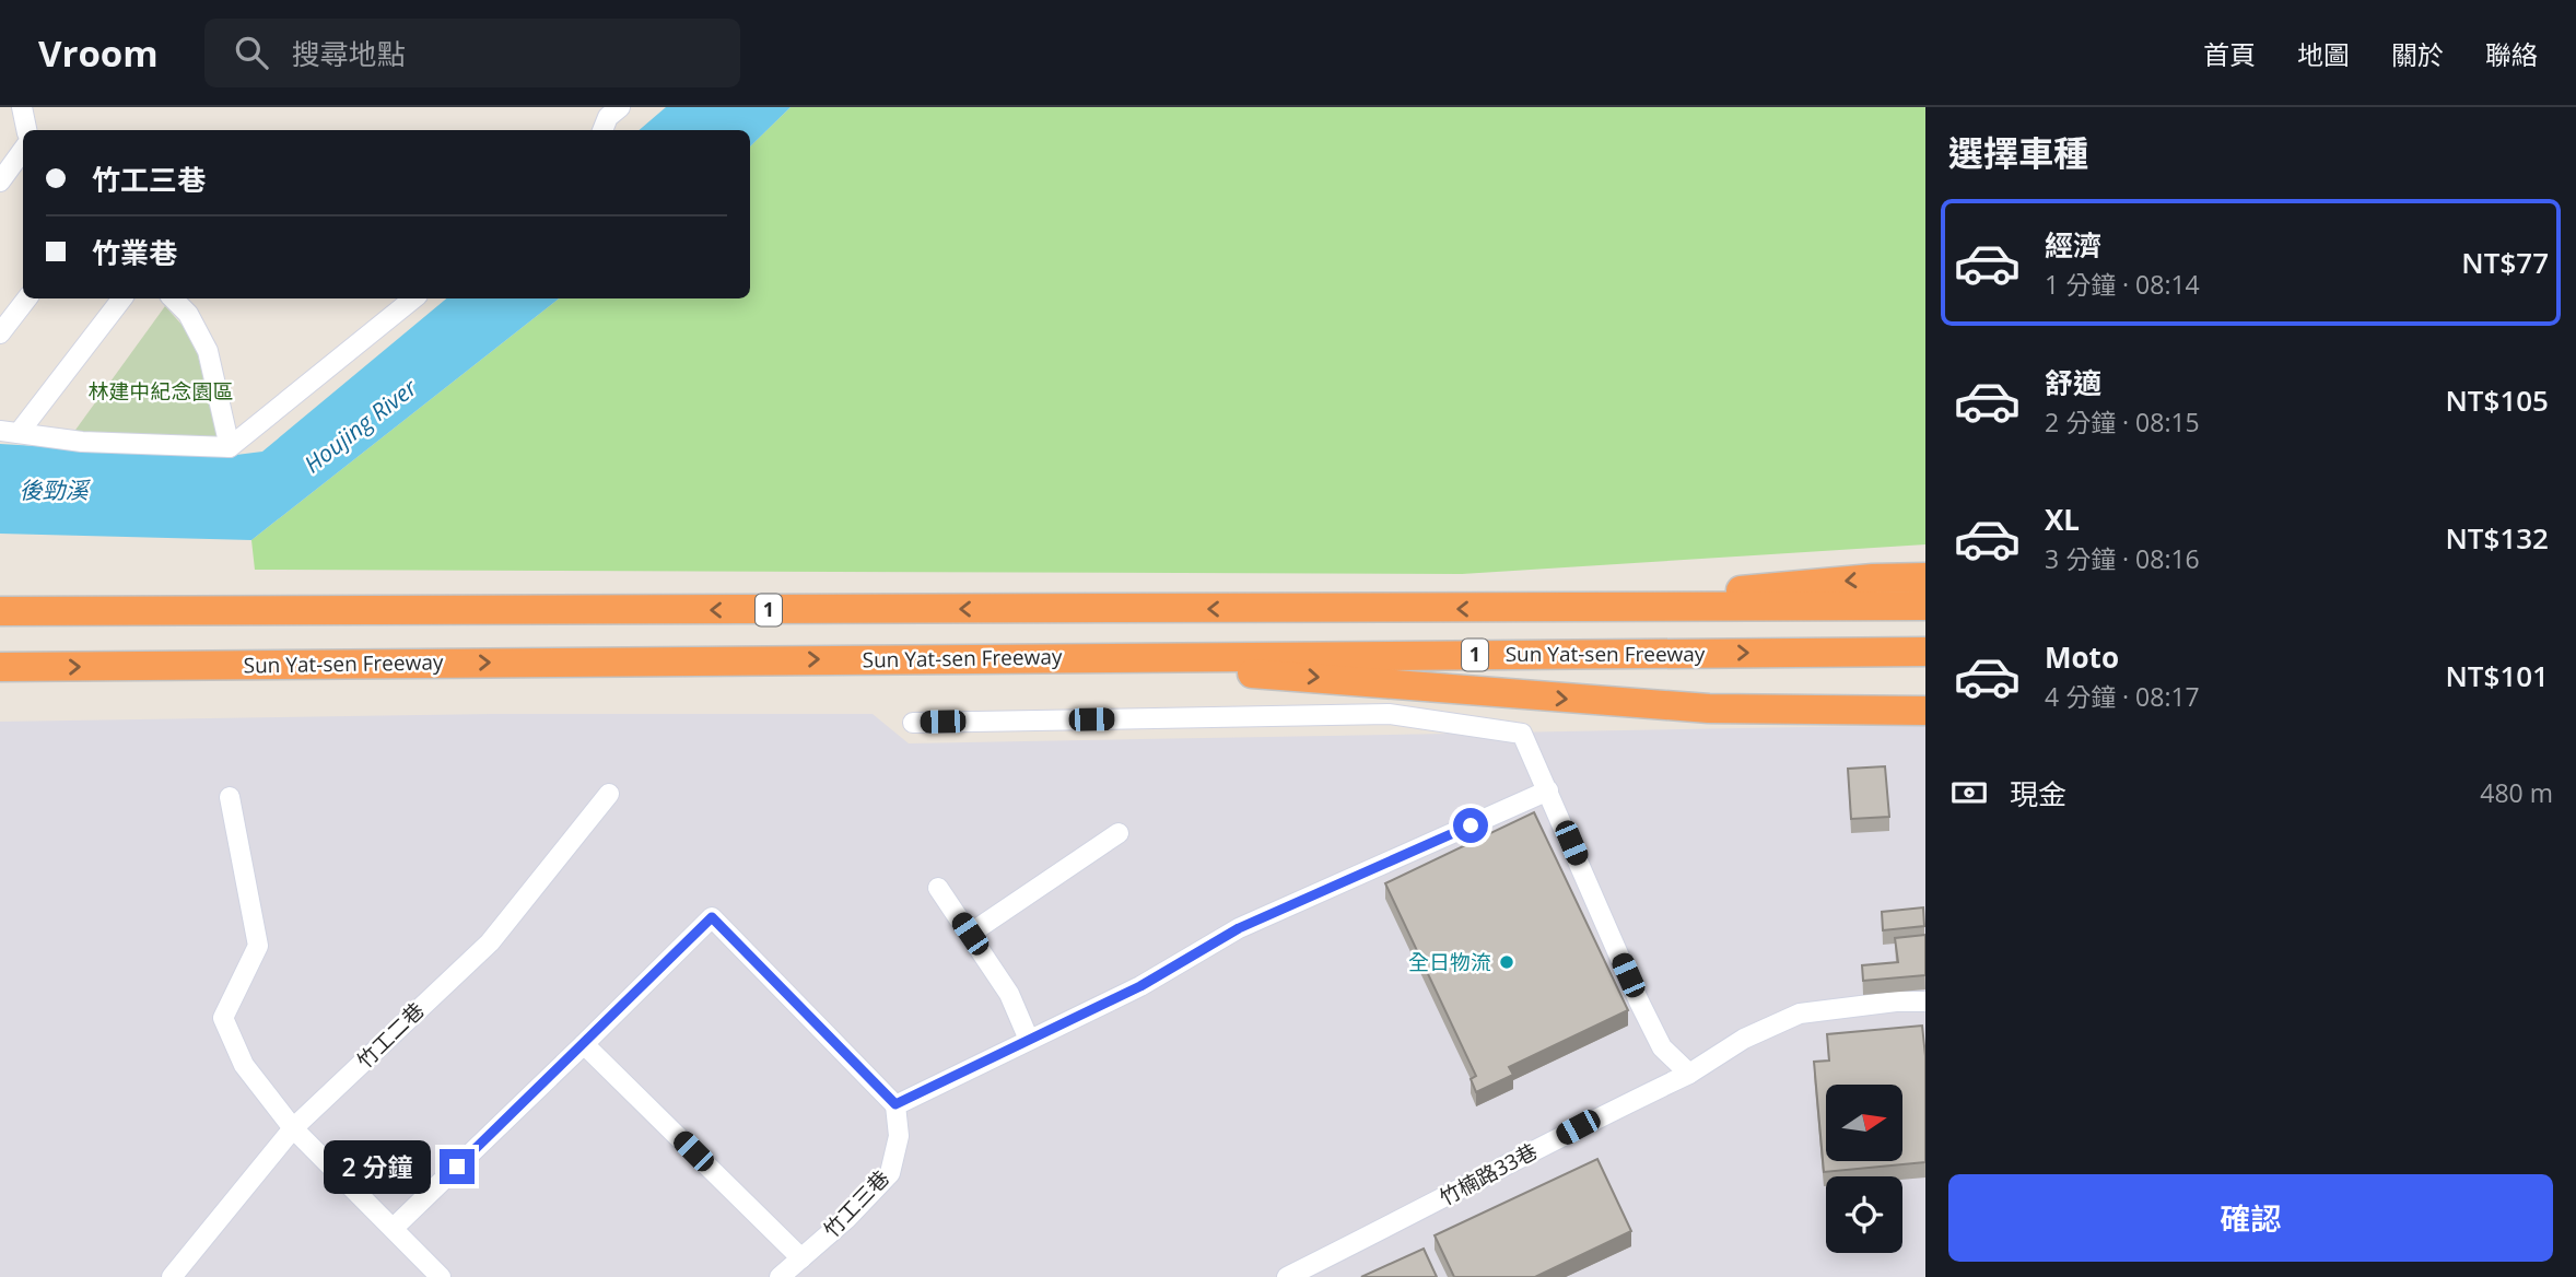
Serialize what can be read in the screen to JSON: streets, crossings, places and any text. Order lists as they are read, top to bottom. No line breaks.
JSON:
{"streets":{"highway":["1","Sun Yat-sen Freeway"],"street":["竹工二巷","竹楠路33巷","竹工三巷"]},"water":["Houjing River","後勁溪"],"parks":["林建中紀念園區"],"places":["全日物流"],"north":"right","page":{"header":"Vroom","search":"搜尋地點","nav":["首頁","地圖","關於","聯絡"],"heading":"選擇車種","banner":["竹工三巷","竹業巷"],"list":[{"name":"經濟","note":"1 分鐘 · 08:14","value":"NT$77"},{"name":"舒適","note":"2 分鐘 · 08:15","value":"NT$105"},{"name":"XL","note":"3 分鐘 · 08:16","value":"NT$132"},{"name":"Moto","note":"4 分鐘 · 08:17","value":"NT$101"}],"pay":["現金","480 m"],"bubble":"2 分鐘","buttons":"確認"}}
